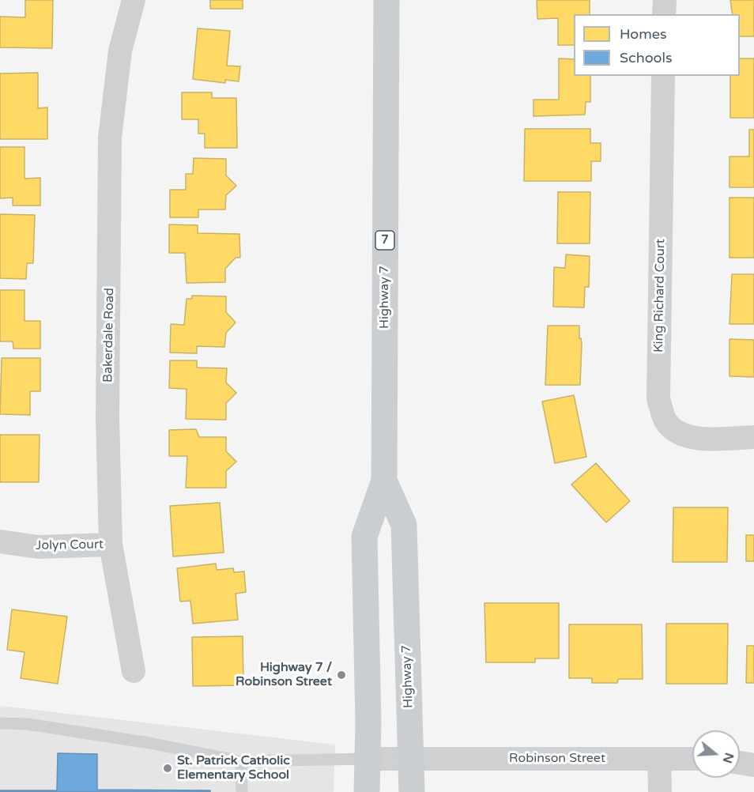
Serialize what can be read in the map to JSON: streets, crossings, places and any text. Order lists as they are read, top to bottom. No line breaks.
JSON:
{"streets":{"main road":["7","Highway 7"],"street":["King Richard Court","Bakerdale Road","Jolyn Court","Robinson Street"]},"crossings":[["Highway 7","Robinson Street"],["Bakerdale Road","Jolyn Court"]],"places":["Highway 7 / Robinson Street","St. Patrick Catholic Elementary School"],"legend":["Homes","Schools"],"north":"right"}
